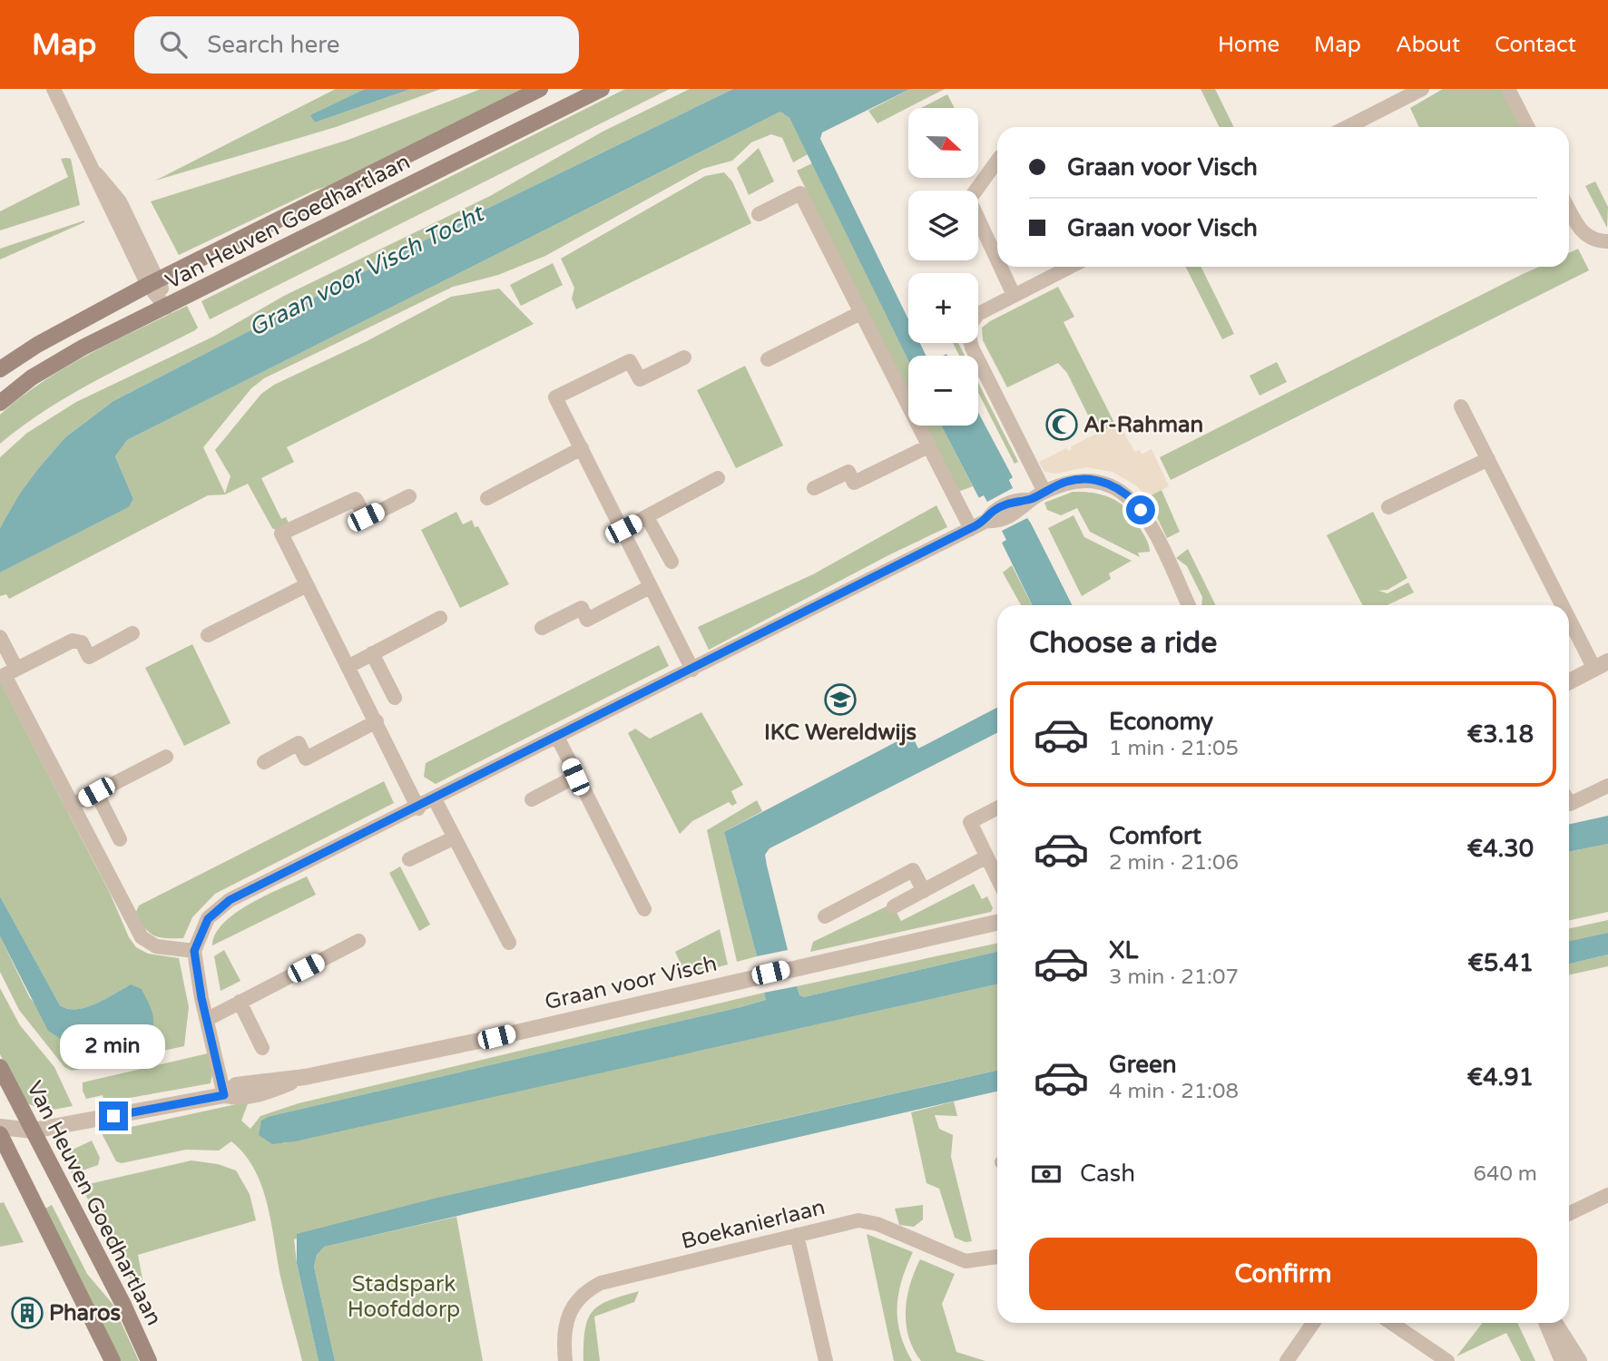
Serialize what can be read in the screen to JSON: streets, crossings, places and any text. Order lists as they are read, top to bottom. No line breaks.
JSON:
{"streets":{"main road":["Van Heuven Goedhartlaan"],"street":["Graan voor Visch","Boekanierlaan"]},"crossings":[["Van Heuven Goedhartlaan","Graan voor Visch"]],"water":["Graan voor Visch Tocht"],"parks":["Stadspark Hoofddorp"],"places":{"mosque":["Ar-Rahman"],"school or university":["IKC Wereldwijs"],"building":["Pharos"]},"north":"right","page":{"header":"Map","search":"Search here","nav":["Home","Map","About","Contact"],"map_buttons":["+","−"],"banner":["Graan voor Visch","Graan voor Visch"],"heading":"Choose a ride","list":[{"name":"Economy","note":"1 min · 21:05","value":"€3.18"},{"name":"Comfort","note":"2 min · 21:06","value":"€4.30"},{"name":"XL","note":"3 min · 21:07","value":"€5.41"},{"name":"Green","note":"4 min · 21:08","value":"€4.91"}],"bubble":"2 min","pay":["Cash","640 m"],"buttons":"Confirm"}}
